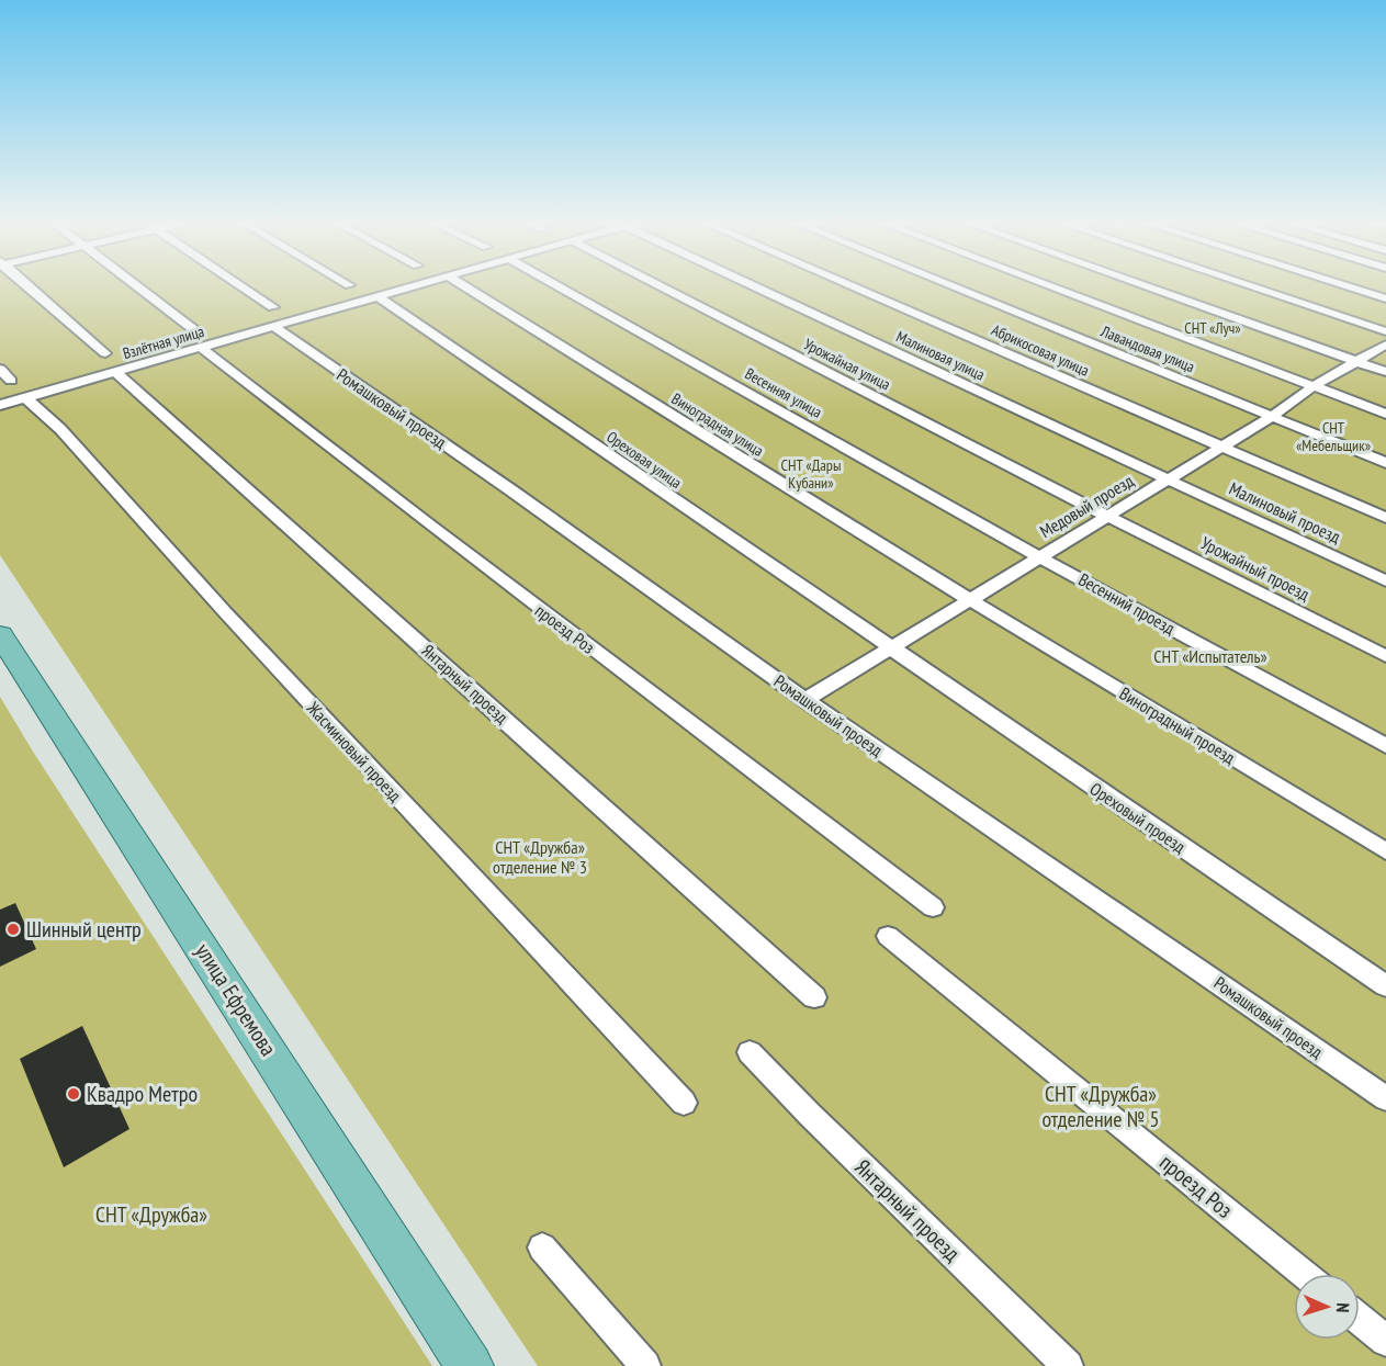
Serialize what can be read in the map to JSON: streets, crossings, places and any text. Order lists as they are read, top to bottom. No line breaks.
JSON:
{"streets":{"main road":["улица Ефремова"],"street":["Взлётная улица","Лавандовая улица","Абрикосовая улица","Малиновая улица","Урожайная улица","Весенняя улица","Ромашковый проезд","Виноградная улица","Ореховая улица","Медовый проезд","Малиновый проезд","Урожайный проезд","Весенний проезд","проезд Роз","Янтарный проезд","Виноградный проезд","Жасминовый проезд","Ореховый проезд"]},"crossings":[["Взлётная улица","Ромашковый проезд"],["Взлётная улица","Ореховая улица"],["Взлётная улица","проезд Роз"],["Взлётная улица","Янтарный проезд"],["Взлётная улица","Жасминовый проезд"],["Лавандовая улица","Медовый проезд"],["Абрикосовая улица","Медовый проезд"],["Малиновая улица","Медовый проезд"],["Малиновая улица","Малиновый проезд"],["Урожайная улица","Медовый проезд"],["Урожайная улица","Урожайный проезд"],["Весенняя улица","Медовый проезд"],["Весенняя улица","Весенний проезд"],["Ромашковый проезд","Медовый проезд"],["Виноградная улица","Медовый проезд"],["Виноградная улица","Виноградный проезд"],["Ореховая улица","Медовый проезд"],["Ореховая улица","Ореховый проезд"],["Медовый проезд","Малиновый проезд"],["Медовый проезд","Урожайный проезд"],["Медовый проезд","Весенний проезд"],["Медовый проезд","Виноградный проезд"],["Медовый проезд","Ореховый проезд"]],"parks":["СНТ «Луч»","СНТ «Мебельщик»","СНТ «Дары Кубани»","СНТ «Испытатель»","СНТ «Дружба» отделение № 3","СНТ «Дружба» отделение № 5","СНТ «Дружба»"],"places":["Шинный центр","Квадро Метро"],"north":"right"}
